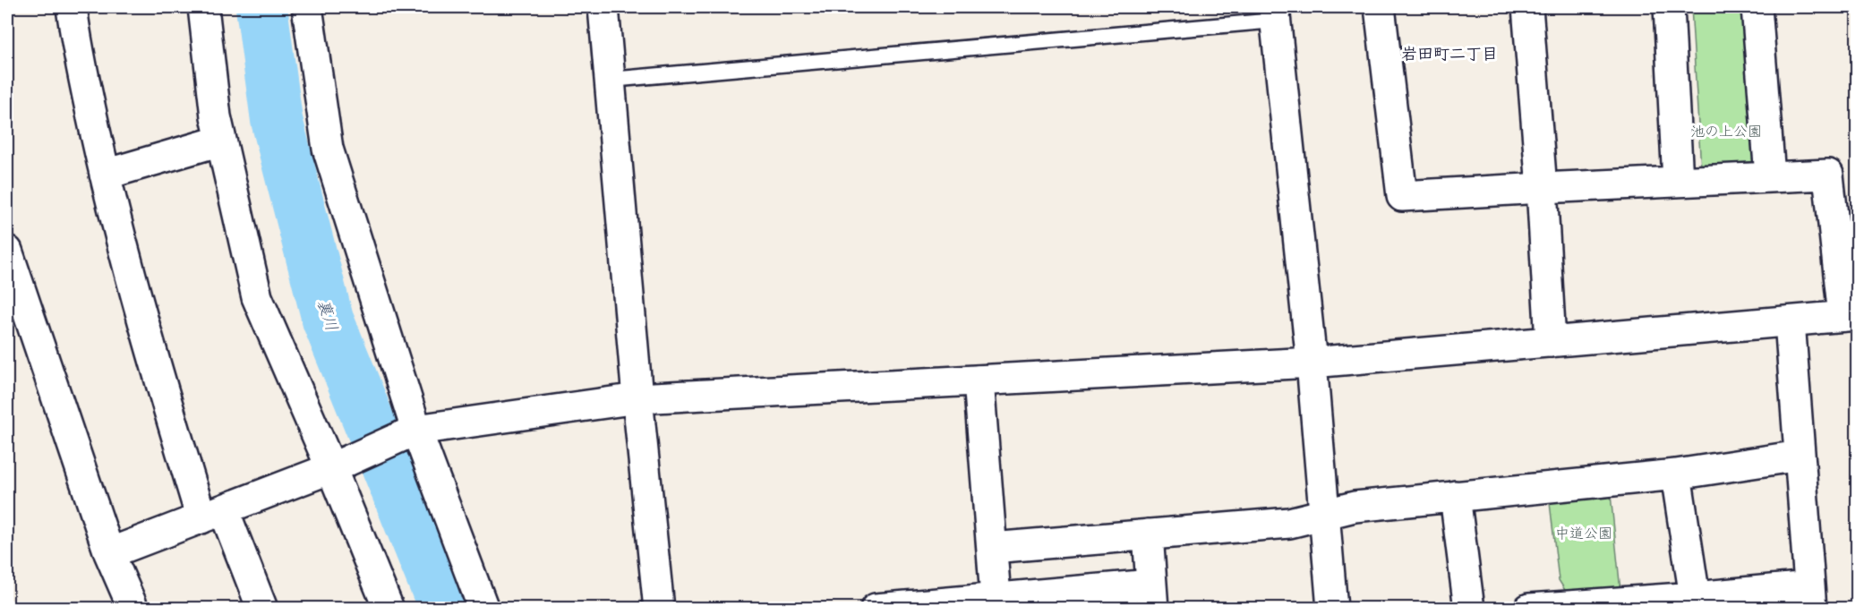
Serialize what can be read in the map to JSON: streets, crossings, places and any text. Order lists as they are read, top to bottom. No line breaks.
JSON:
{"districts":["岩田町二丁目"],"water":["裏川"],"parks":["池の上公園","中道公園"]}
